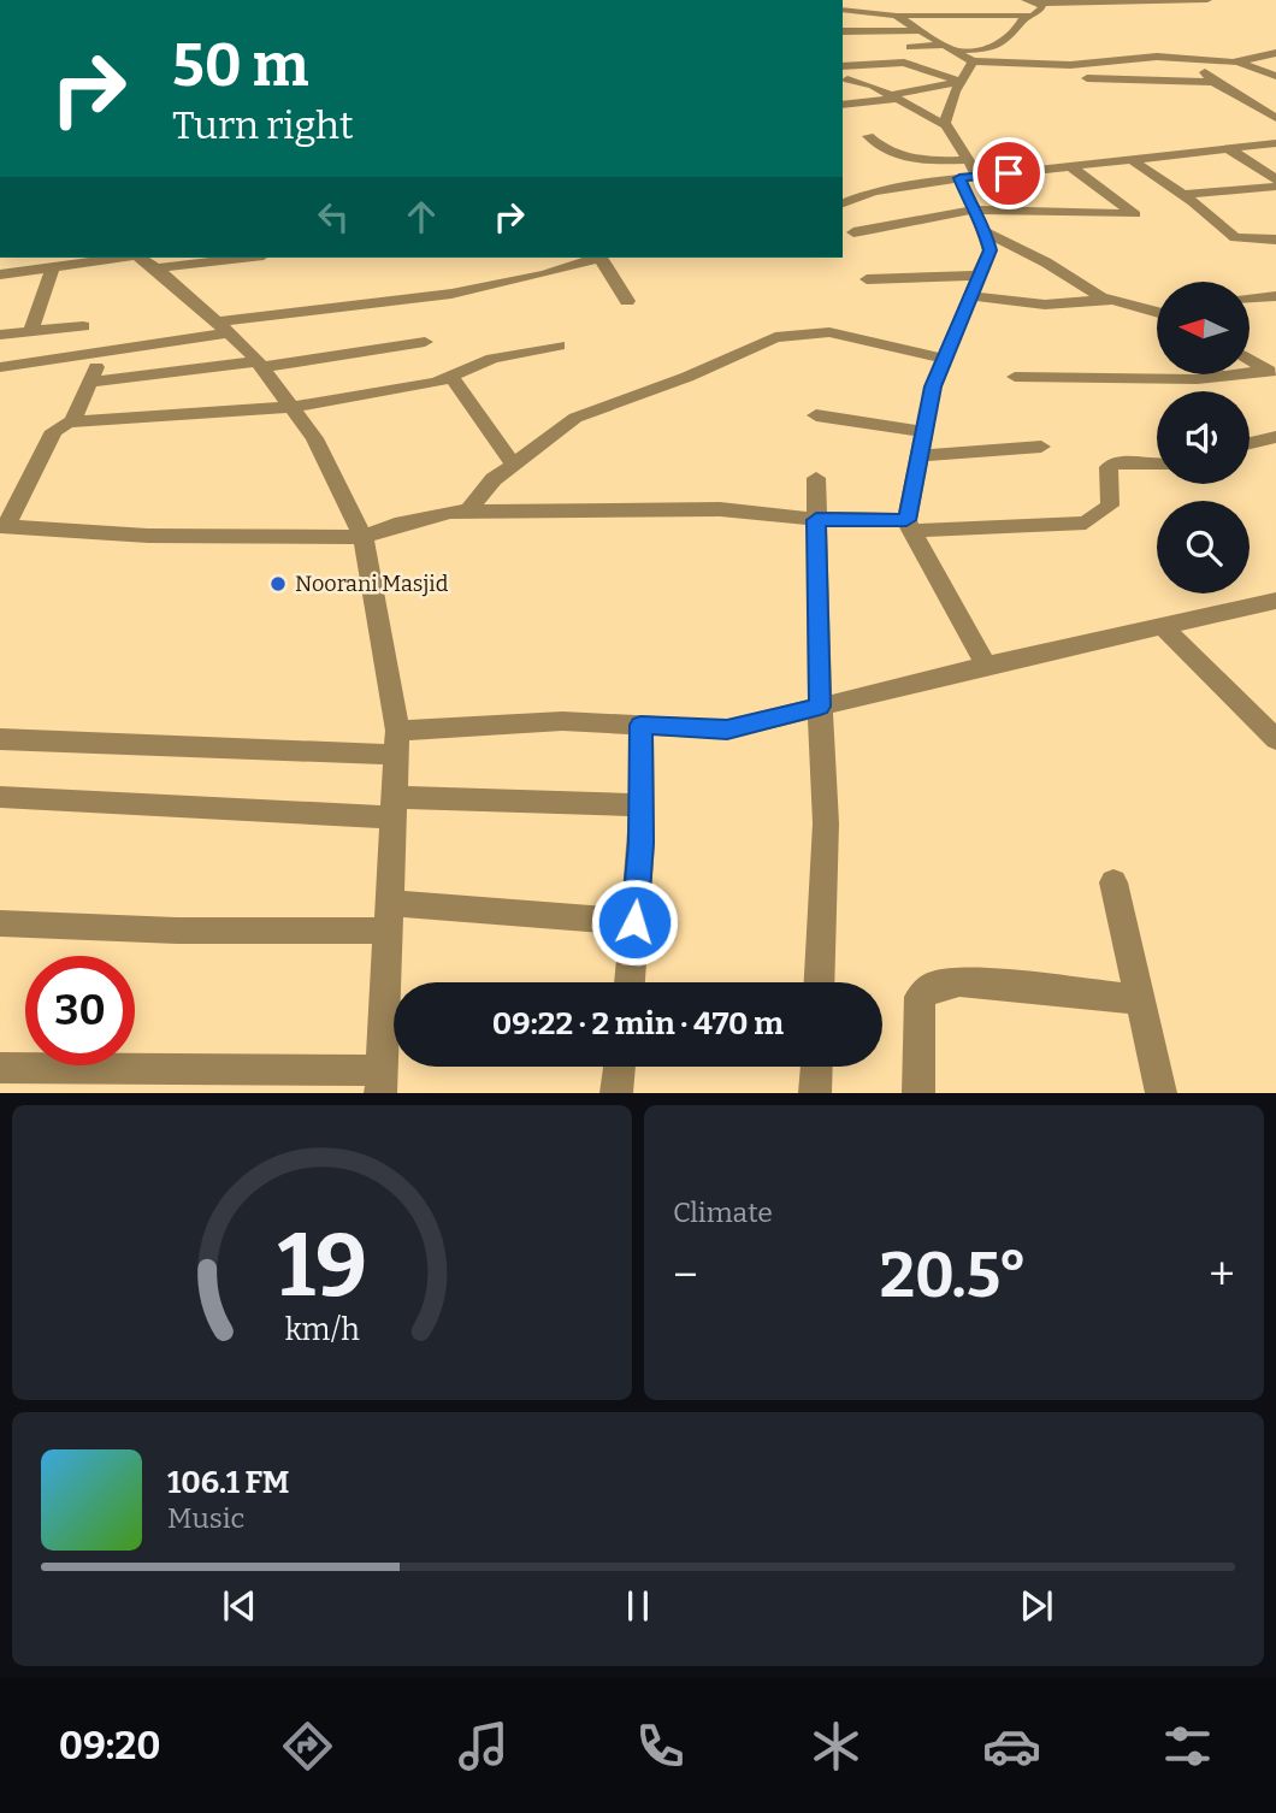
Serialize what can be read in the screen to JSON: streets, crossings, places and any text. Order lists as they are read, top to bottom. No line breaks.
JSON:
{"places":["Noorani Masjid"],"north":"left","page":{"turn":["50 m","Turn right"],"limit":"30","trip":"09:22 · 2 min · 470 m","tile":"Climate","heat":["−","20.5°","+"],"song":["106.1 FM","Music"],"tabs":"09:20","gauge":["19","km/h"]}}
